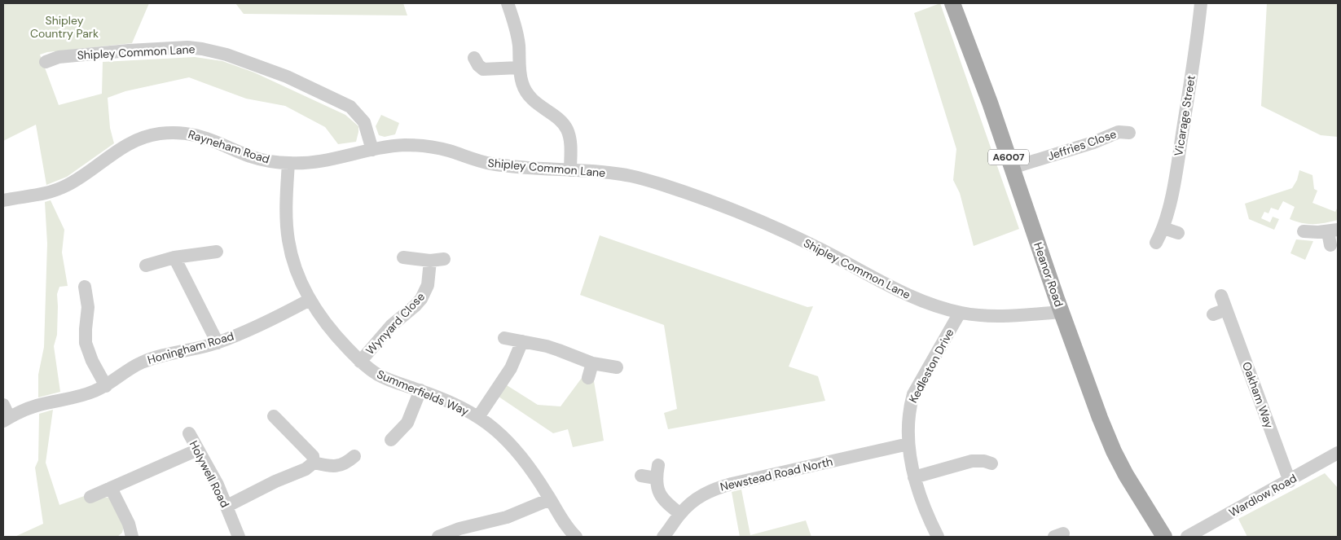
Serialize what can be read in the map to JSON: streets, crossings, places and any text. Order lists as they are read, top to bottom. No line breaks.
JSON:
{"streets":{"main road":["A6007","Heanor Road"],"street":["Shipley Common Lane","Vicarage Street","Jeffries Close","Rayneham Road","Wynyard Close","Honingham Road","Kedleston Drive","Summerfields Way","Oakham Way","Holywell Road","Newstead Road North","Wardlow Road"]},"crossings":[["Shipley Common Lane","Rayneham Road"],["Shipley Common Lane","Heanor Road"],["Shipley Common Lane","Kedleston Drive"],["Jeffries Close","Heanor Road"],["Rayneham Road","Summerfields Way"],["Wynyard Close","Summerfields Way"],["Honingham Road","Summerfields Way"],["Kedleston Drive","Newstead Road North"],["Oakham Way","Wardlow Road"]],"parks":["Shipley Country Park"]}
